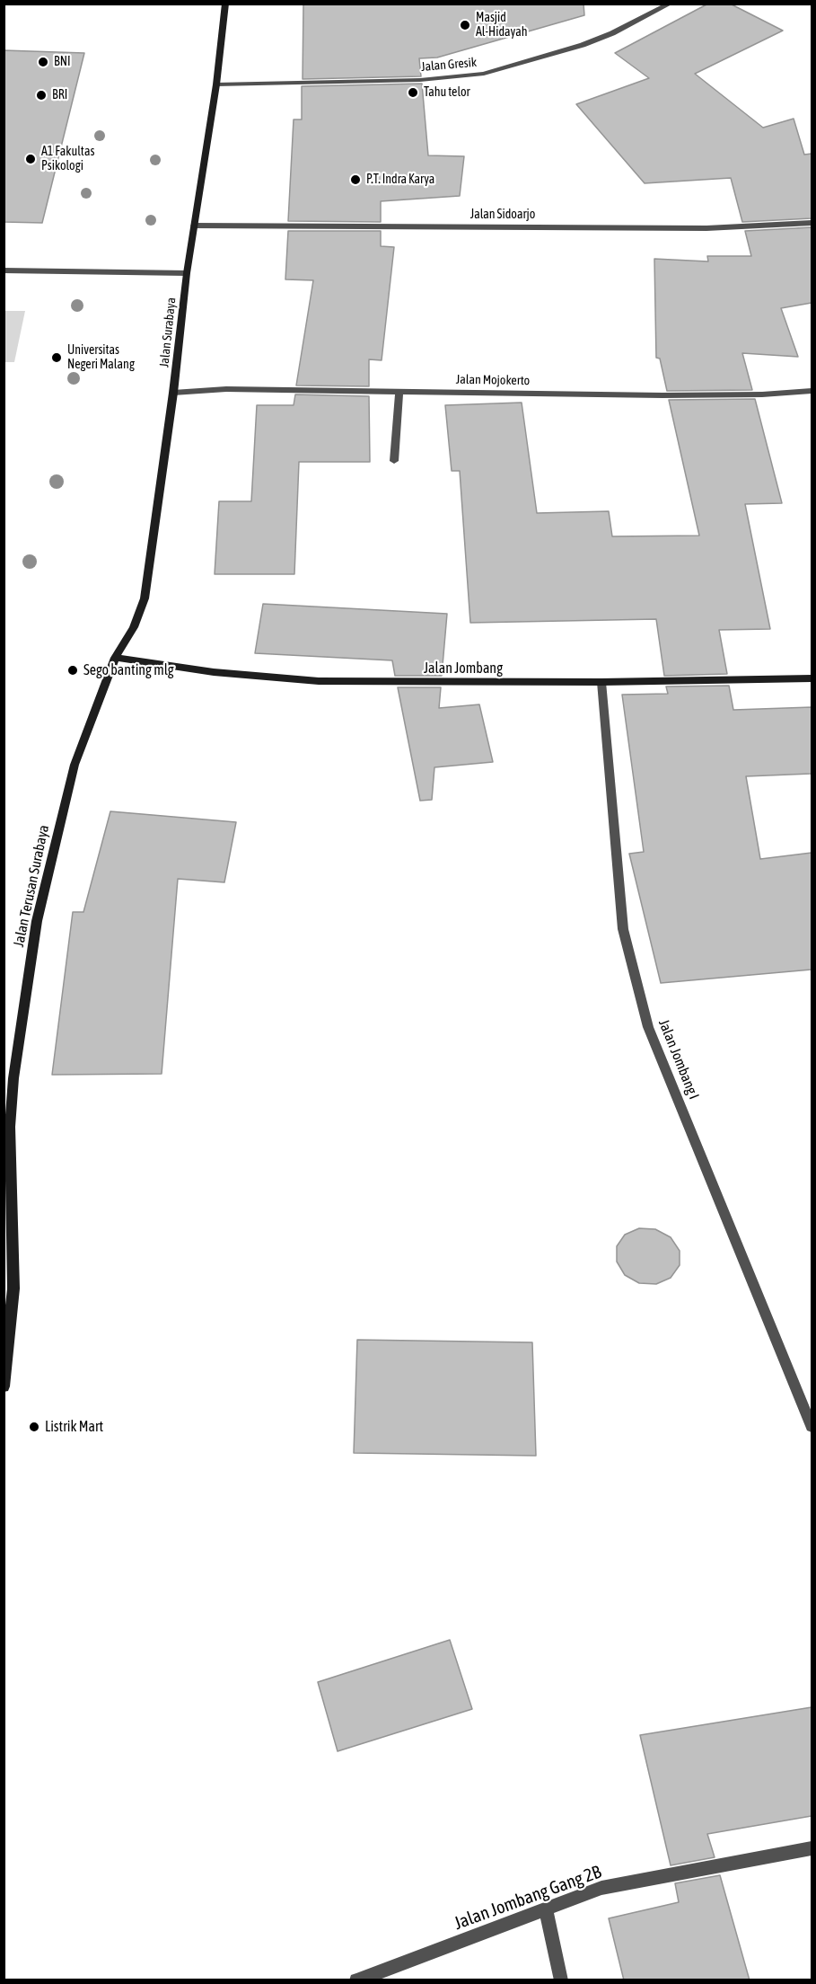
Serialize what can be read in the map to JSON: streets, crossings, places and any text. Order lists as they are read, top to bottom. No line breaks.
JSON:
{"streets":{"main road":["Jalan Surabaya","Jalan Jombang","Jalan Terusan Surabaya"],"street":["Jalan Gresik","Jalan Sidoarjo","Jalan Mojokerto","Jalan Jombang I","Jalan Jombang Gang 2B"]},"crossings":[["Jalan Gresik","Jalan Surabaya"],["Jalan Sidoarjo","Jalan Surabaya"],["Jalan Surabaya","Jalan Mojokerto"],["Jalan Surabaya","Jalan Jombang"],["Jalan Surabaya","Jalan Terusan Surabaya"],["Jalan Jombang","Jalan Terusan Surabaya"],["Jalan Jombang","Jalan Jombang I"]],"places":["Masjid Al-Hidayah","BNI","Tahu telor","BRI","A1 Fakultas Psikologi","P.T. Indra Karya","Universitas Negeri Malang","Sego banting mlg","Listrik Mart"]}
